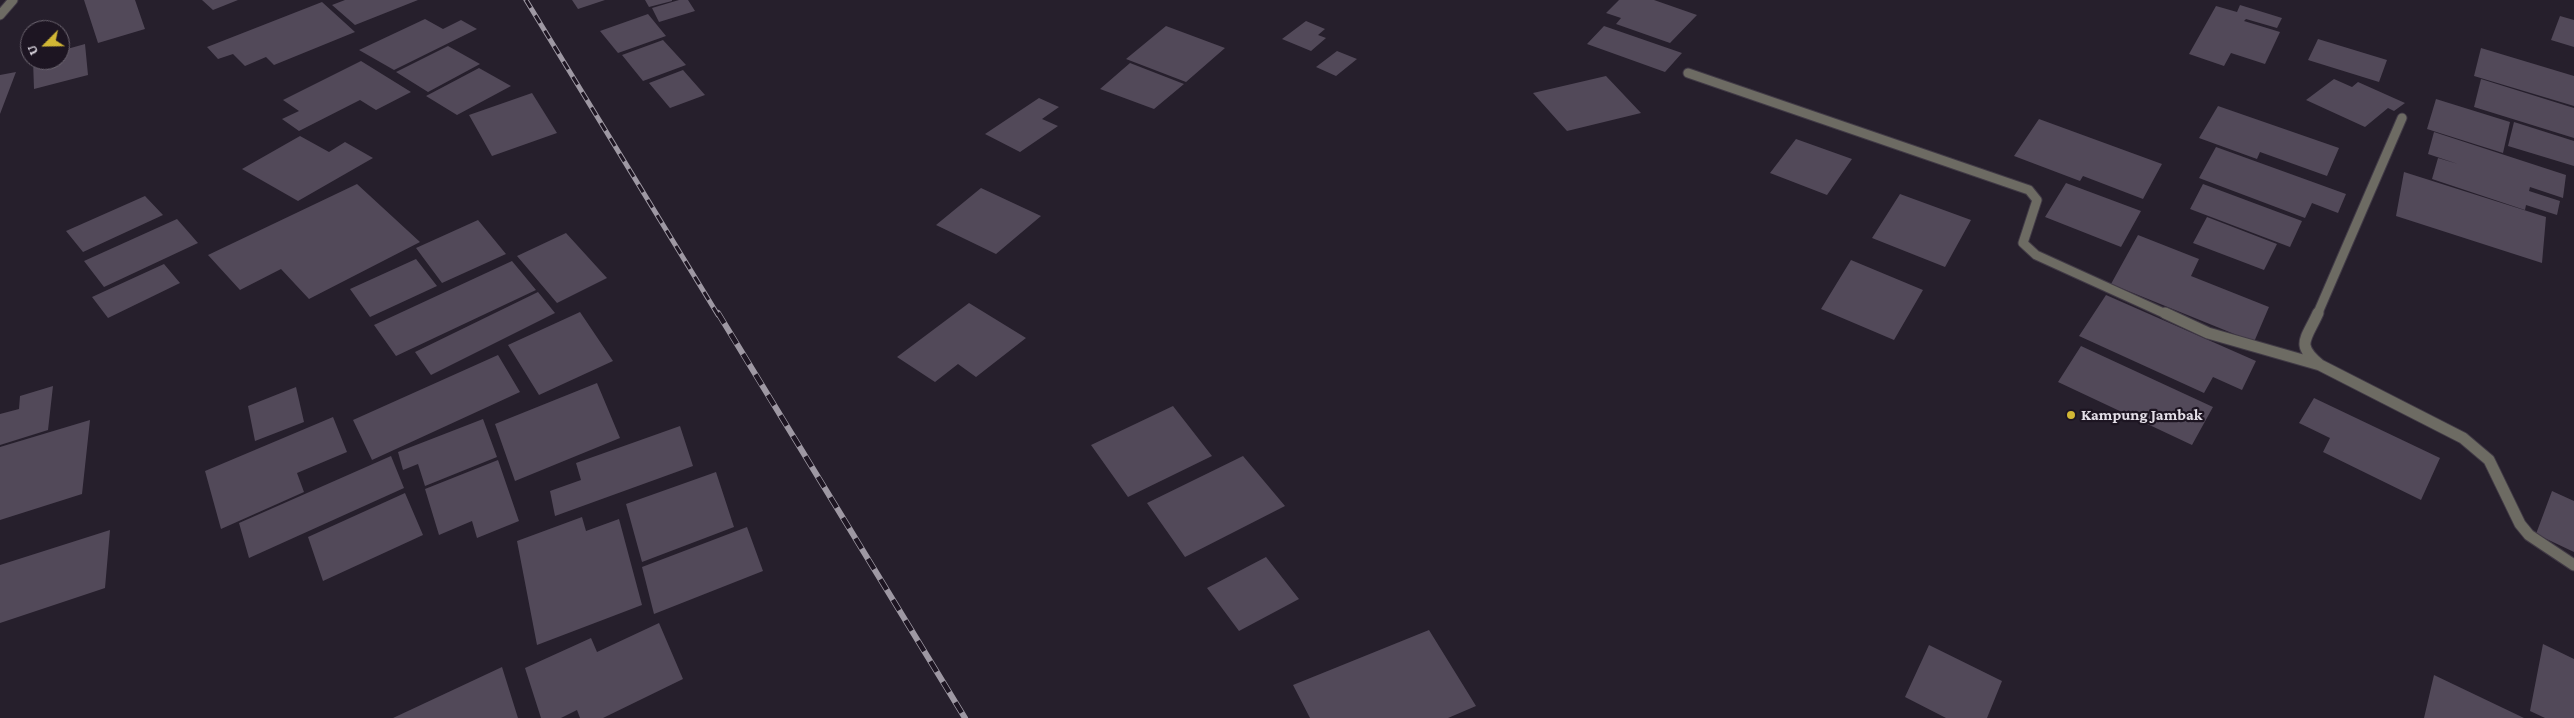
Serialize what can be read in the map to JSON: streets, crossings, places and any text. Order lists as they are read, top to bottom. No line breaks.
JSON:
{"places":["Kampung Jambak"],"north":"bottom left"}
